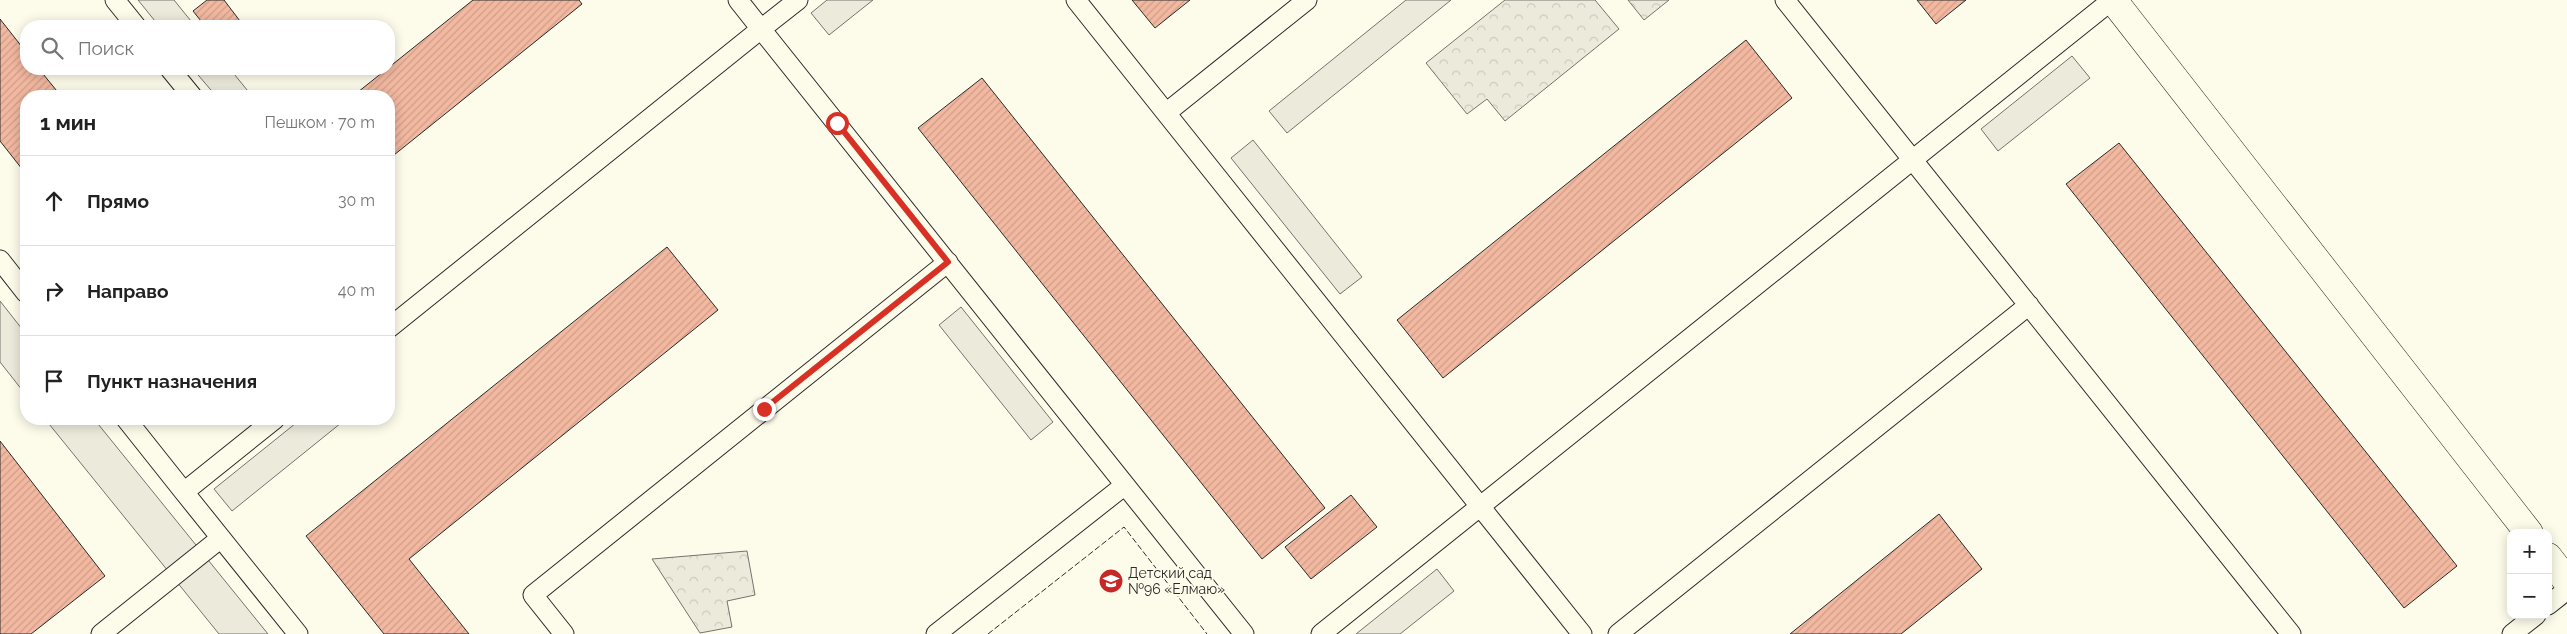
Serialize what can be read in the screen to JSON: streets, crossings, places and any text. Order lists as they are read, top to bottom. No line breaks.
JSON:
{"places":{"school or university":["Детский сад №96 «Елмаю»"]},"page":{"search":"Поиск","heading":["1 мин","Пешком · 70 m"],"list":[["Прямо","30 m"],["Направо","40 m"],"Пункт назначения"],"map_buttons":["+","−"]}}
